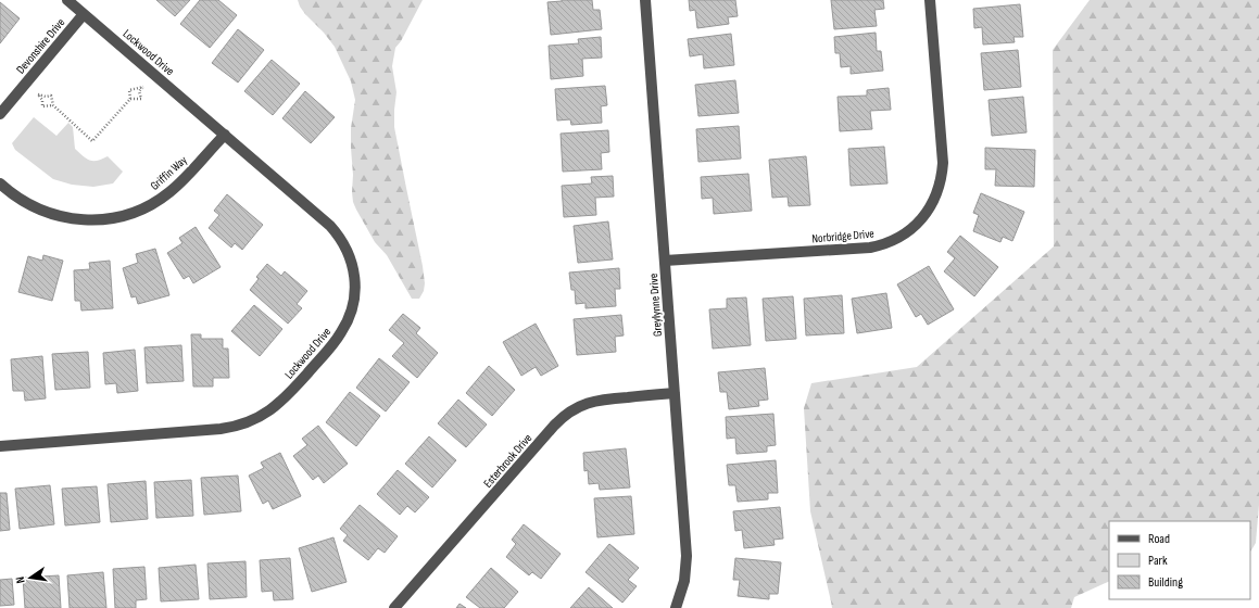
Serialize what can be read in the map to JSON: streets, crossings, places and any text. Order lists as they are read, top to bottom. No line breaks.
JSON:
{"streets":{"street":["Devonshire Drive","Lockwood Drive","Griffin Way","Norbridge Drive","Greylynne Drive","Esterbrook Drive"]},"crossings":[["Devonshire Drive","Lockwood Drive"],["Lockwood Drive","Griffin Way"],["Norbridge Drive","Greylynne Drive"],["Greylynne Drive","Esterbrook Drive"]],"legend":["Road","Park","Building"],"north":"left"}
